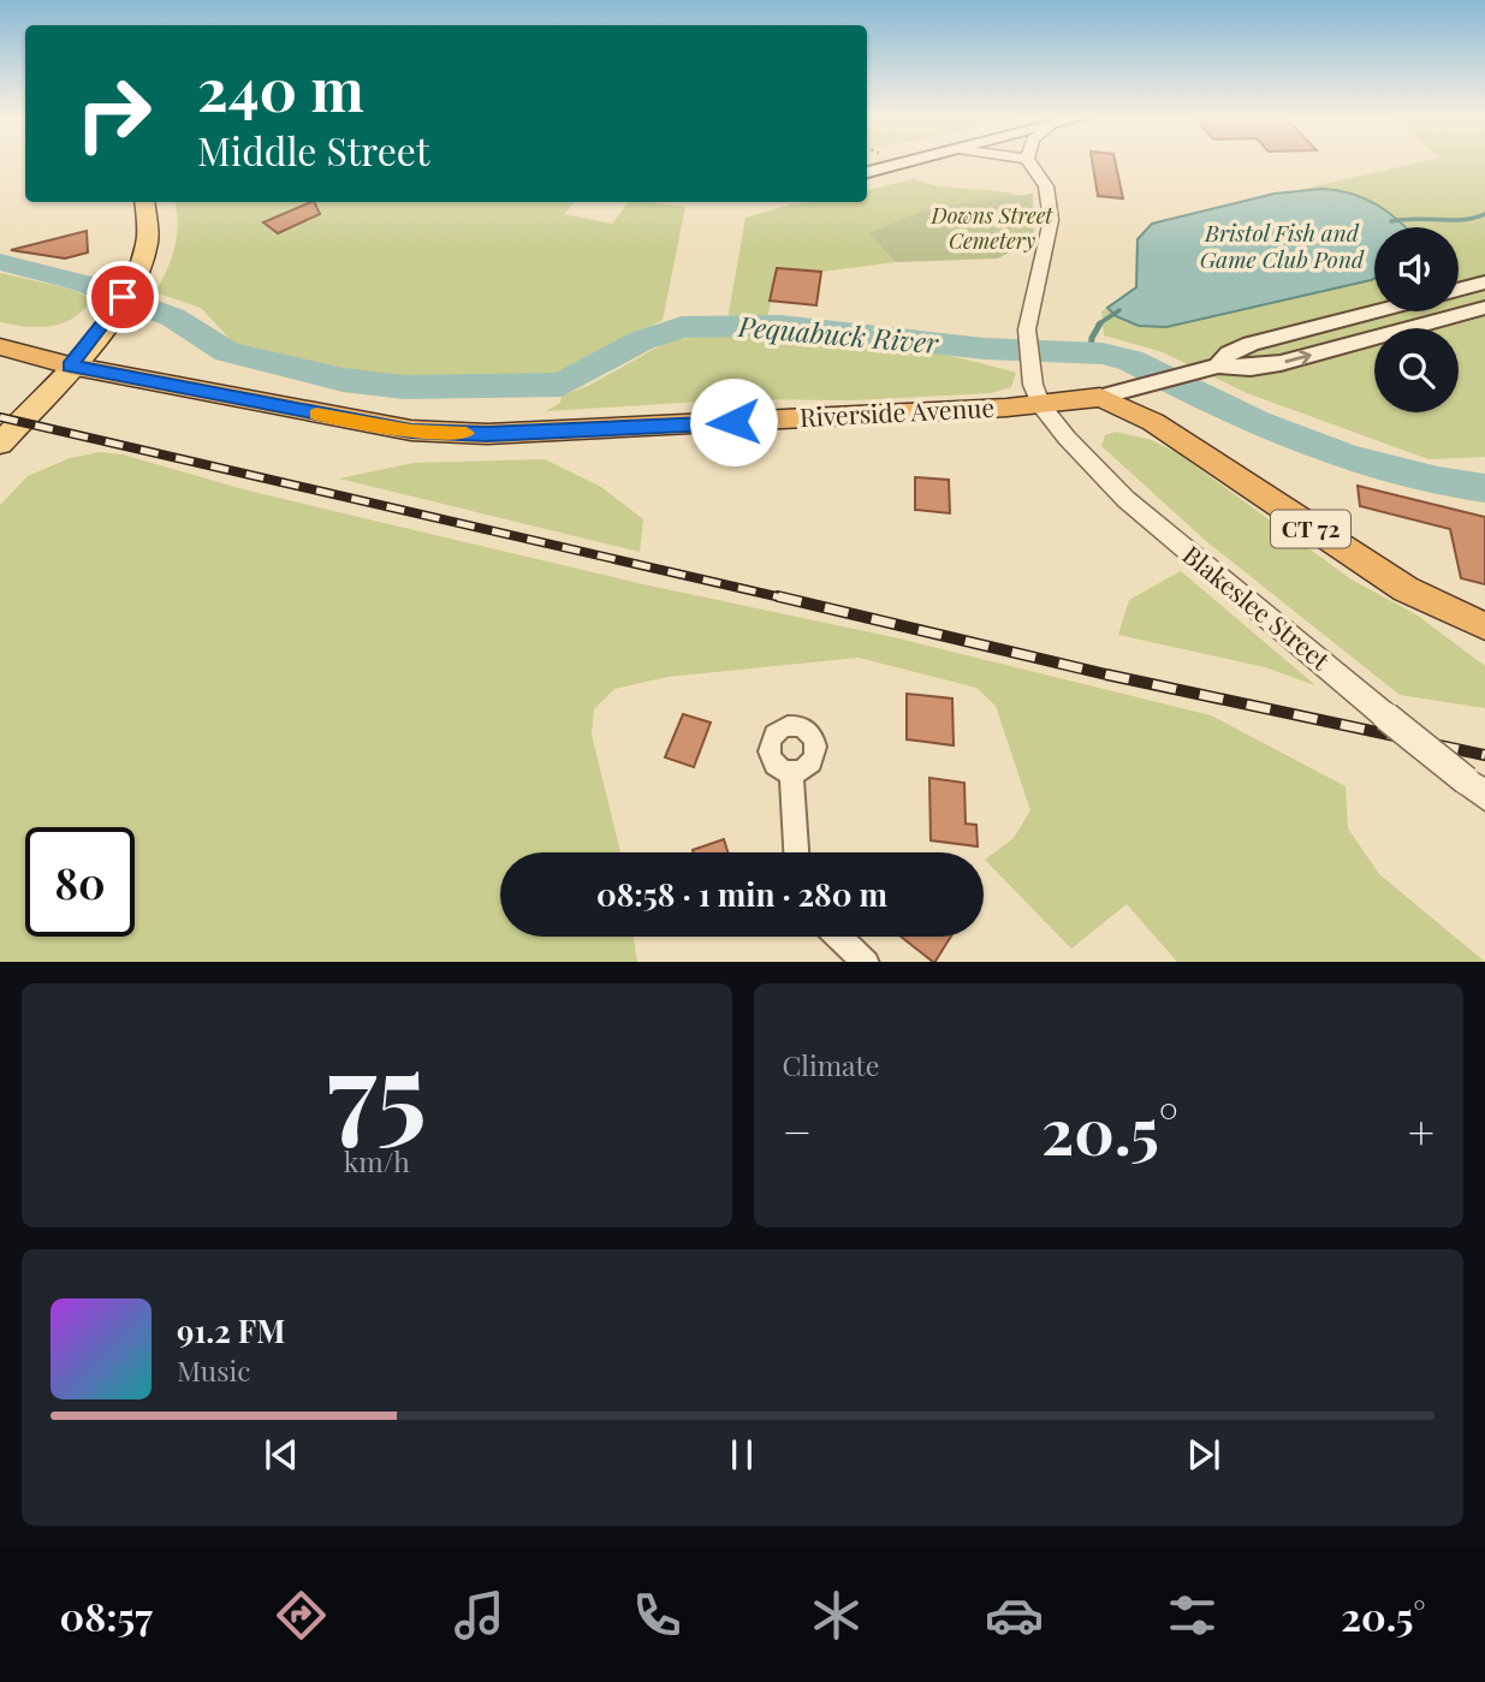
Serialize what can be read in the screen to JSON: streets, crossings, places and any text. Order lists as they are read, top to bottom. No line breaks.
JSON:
{"streets":{"highway":["Riverside Avenue","CT 72"],"street":["Blakeslee Street"]},"crossings":[["Riverside Avenue","CT 72"],["Riverside Avenue","Blakeslee Street"]],"water":["Bristol Fish and Game Club Pond","Pequabuck River"],"parks":["Downs Street Cemetery"],"page":{"turn":["240 m","Middle Street"],"limit":"80","trip":"08:58 · 1 min · 280 m","tile":[["75","km/h"],"Climate"],"heat":["−","20.5°","+"],"song":["91.2 FM","Music"],"tabs":["08:57","20.5°"]}}
